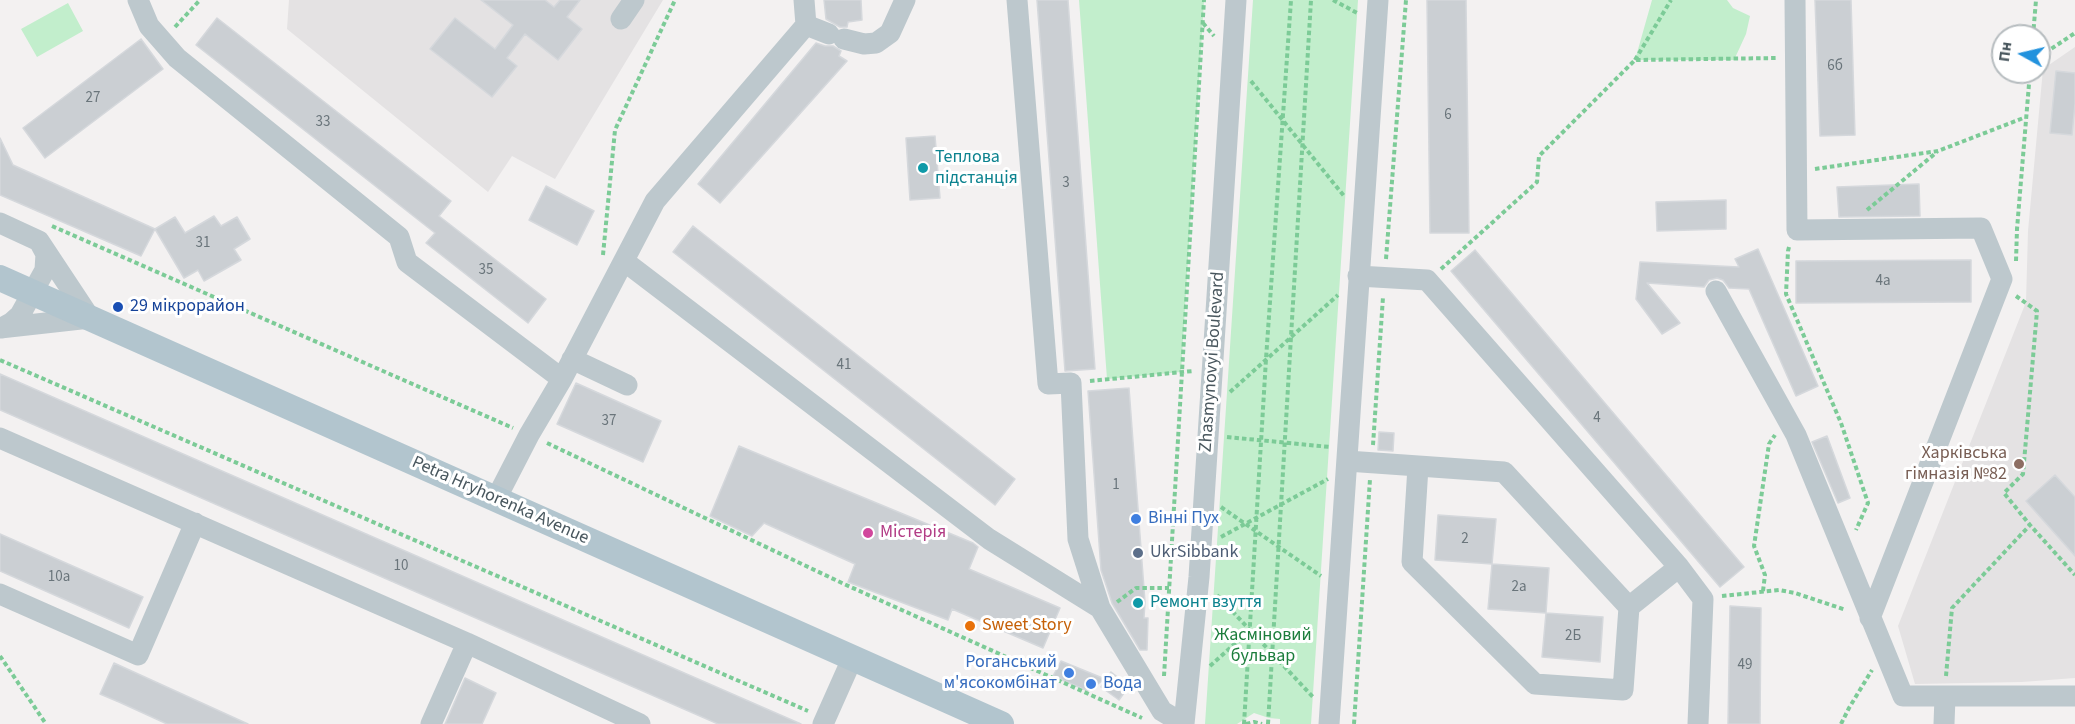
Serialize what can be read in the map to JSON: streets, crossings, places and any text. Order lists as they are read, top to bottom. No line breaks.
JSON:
{"streets":{"main road":["Petra Hryhorenka Аvenue"],"street":["Zhasmynovyi Boulevard"]},"parks":["Жасміновий бульвар"],"places":["Теплова підстанція","29 мікрорайон","Харківська гімназія №82","Вінні Пух","Містерія","UkrSibbank","Ремонт взуття","Sweet Story","Роганський м'ясокомбінат","Вода"],"house_numbers":["6б","27","6","33","3","31","35","4а","41","4","37","1","2","10","10а","2а","2Б","49"],"north":"left"}
